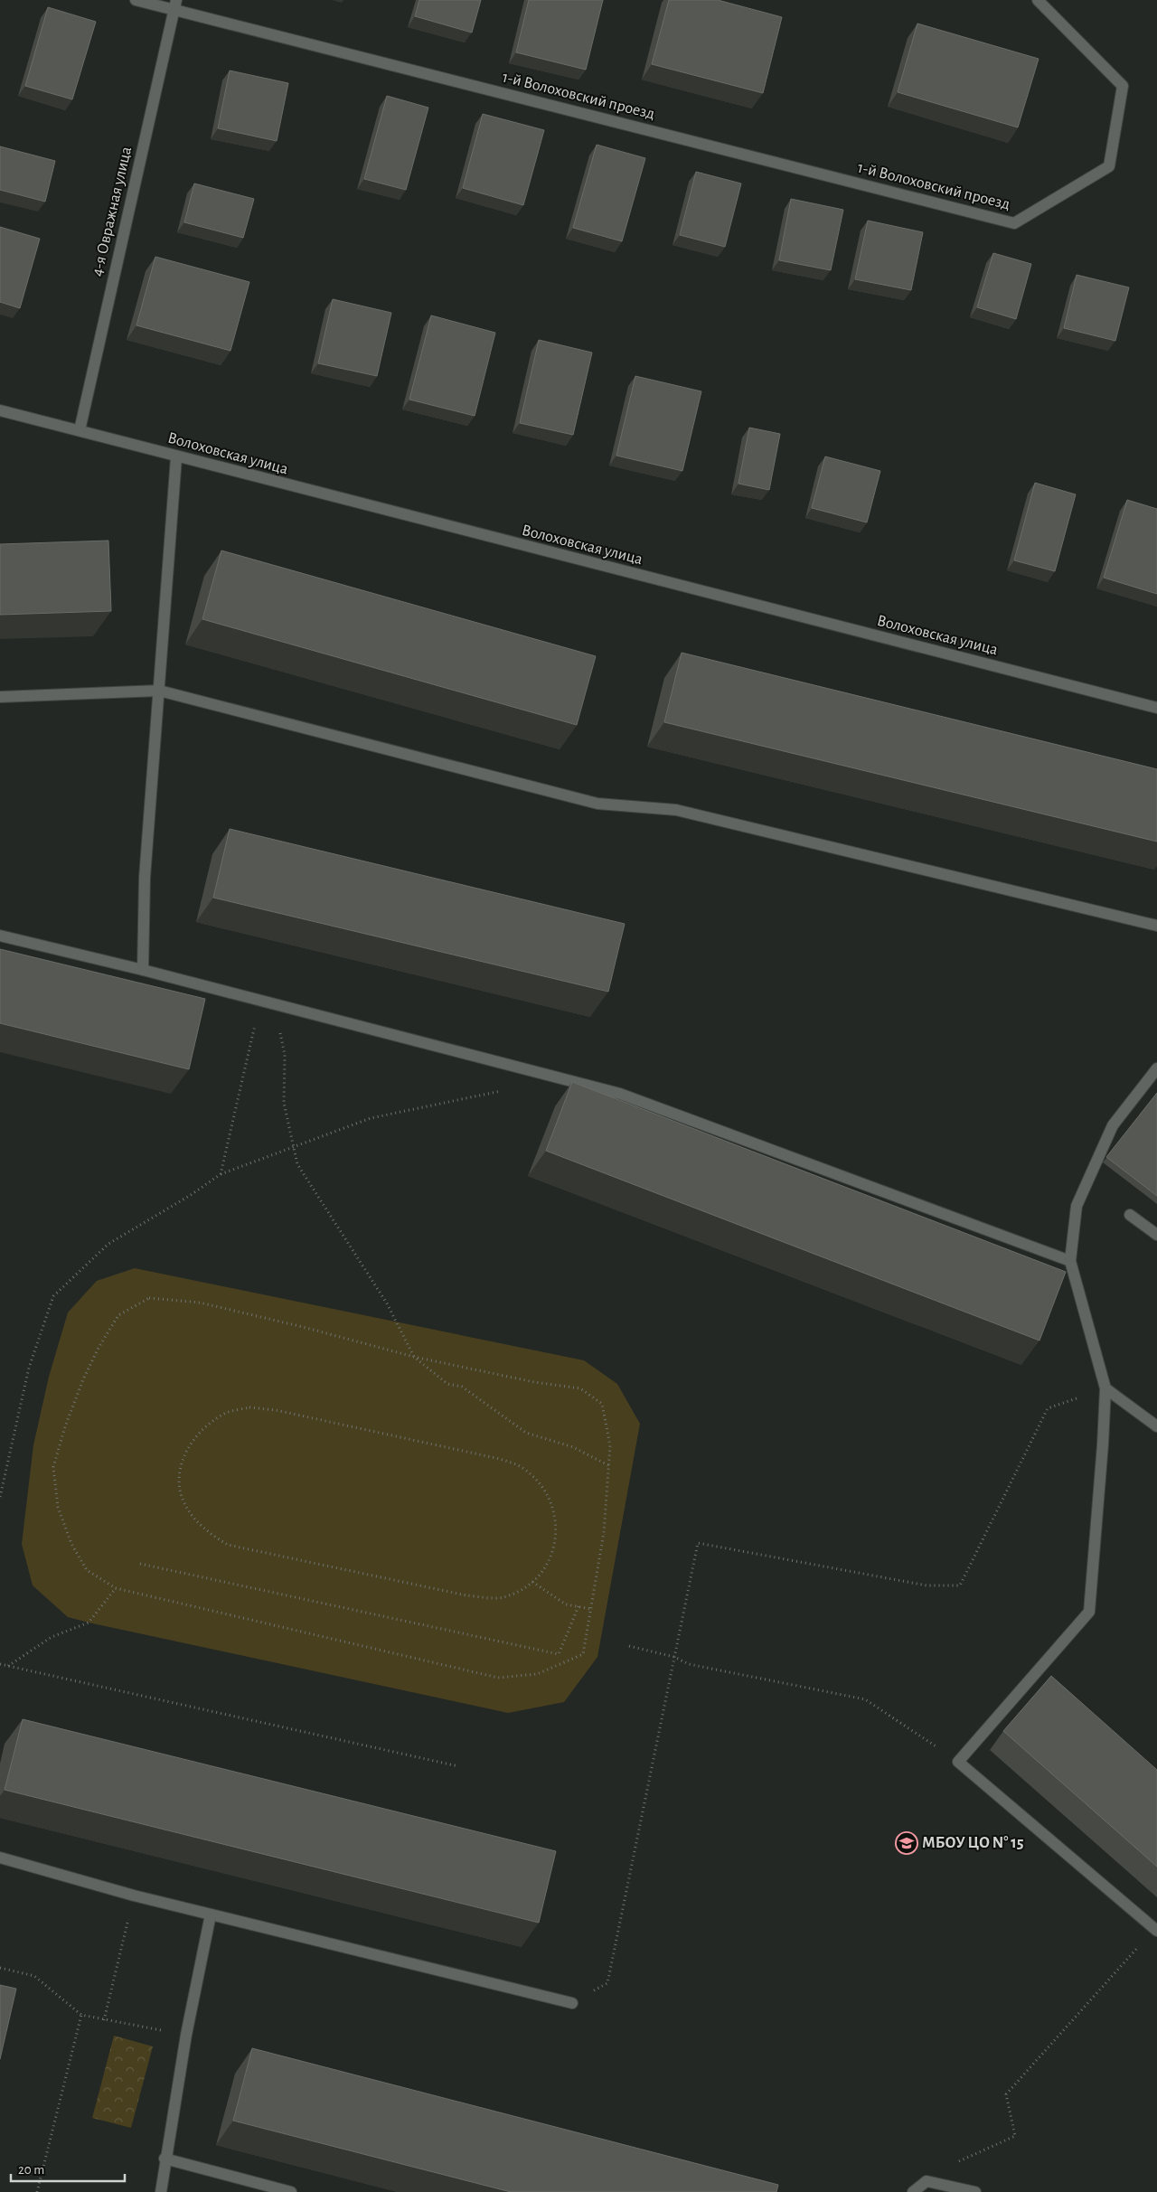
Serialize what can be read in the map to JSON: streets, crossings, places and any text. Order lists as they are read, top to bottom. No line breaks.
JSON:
{"streets":{"street":["1-й Волоховский проезд","4-я Овражная улица","Волоховская улица"]},"crossings":[["1-й Волоховский проезд","4-я Овражная улица"],["4-я Овражная улица","Волоховская улица"]],"places":{"school or university":["МБОУ ЦО N° 15"]},"scale_bar":"20 m"}
